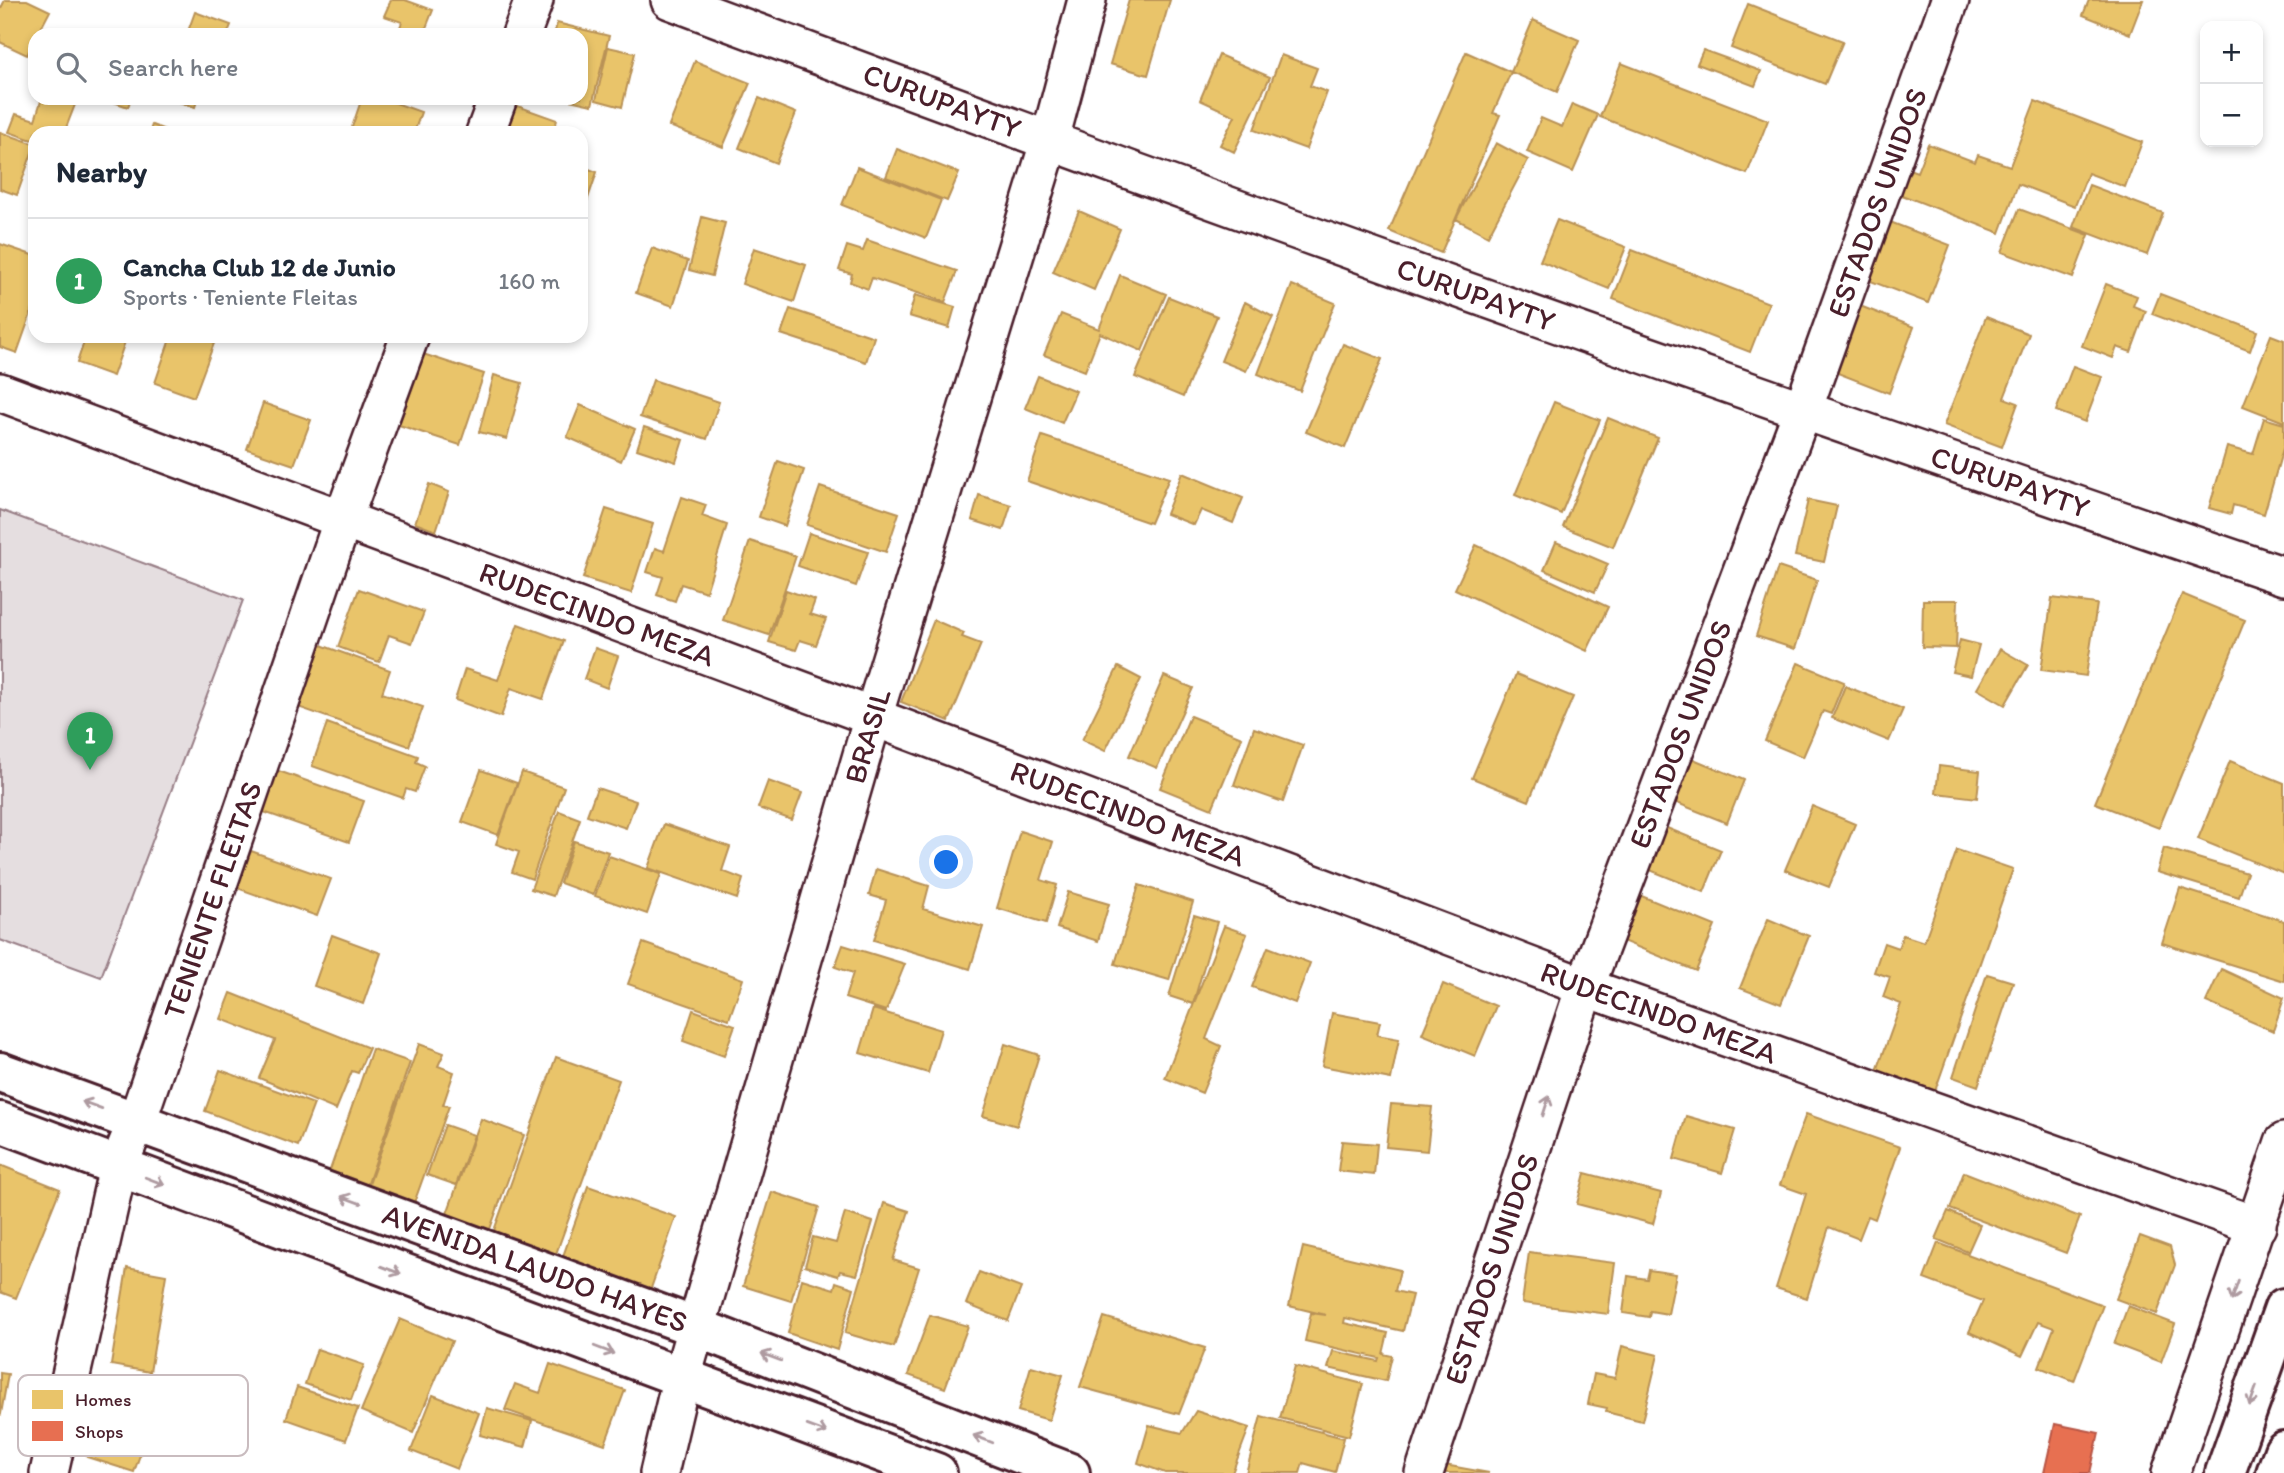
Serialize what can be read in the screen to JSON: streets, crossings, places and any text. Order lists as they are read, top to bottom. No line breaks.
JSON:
{"streets":{"main road":["AVENIDA LAUDO HAYES"],"street":["CURUPAYTY","ESTADOS UNIDOS","RUDECINDO MEZA","BRASIL","TENIENTE FLEITAS"]},"crossings":[["CURUPAYTY","ESTADOS UNIDOS"],["CURUPAYTY","BRASIL"],["ESTADOS UNIDOS","RUDECINDO MEZA"],["RUDECINDO MEZA","BRASIL"],["RUDECINDO MEZA","TENIENTE FLEITAS"],["BRASIL","AVENIDA LAUDO HAYES"],["TENIENTE FLEITAS","AVENIDA LAUDO HAYES"]],"legend":["Homes","Shops"],"page":{"map_buttons":["+","−"],"search":"Search here","heading":"Nearby","list":[{"mark":"1","name":"Cancha Club 12 de Junio","note":"Sports · Teniente Fleitas","value":"160 m"}],"pins":"1"}}
